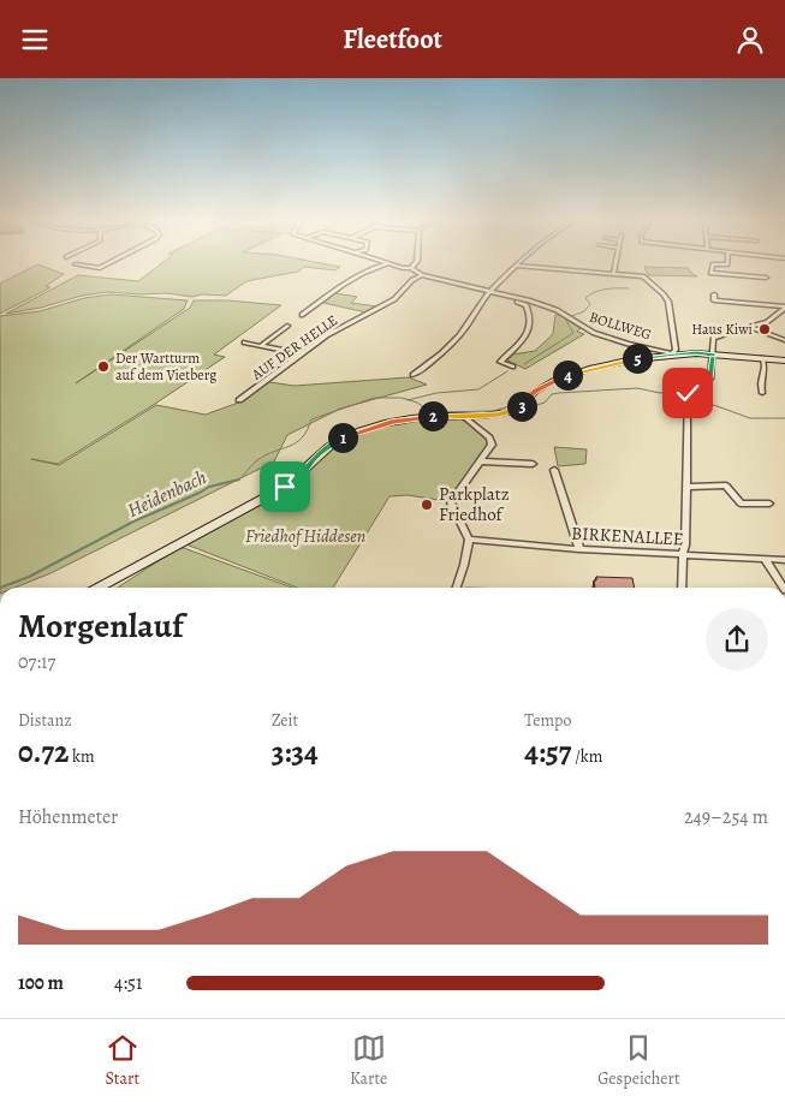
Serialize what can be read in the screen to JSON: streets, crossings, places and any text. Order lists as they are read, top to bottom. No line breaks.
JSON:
{"streets":{"street":["BOLLWEG","AUF DER HELLE","BIRKENALLEE"]},"crossings":[["BOLLWEG","AUF DER HELLE"]],"water":["Heidenbach"],"parks":["Friedhof Hiddesen"],"places":["Haus Kiwi","Der Wartturm auf dem Vietberg","Parkplatz Friedhof"],"page":{"header":"Fleetfoot","pins":["5","4","3","2","1"],"heading":["Morgenlauf","07:17"],"stats":[["Distanz","0.72 km"],["Zeit","3:34"],["Tempo","4:57 /km"]],"chart":["Höhenmeter","249–254 m"],"list":[{"name":"100 m","note":"4:51"}],"tabs":["Start","Karte","Gespeichert"]}}
